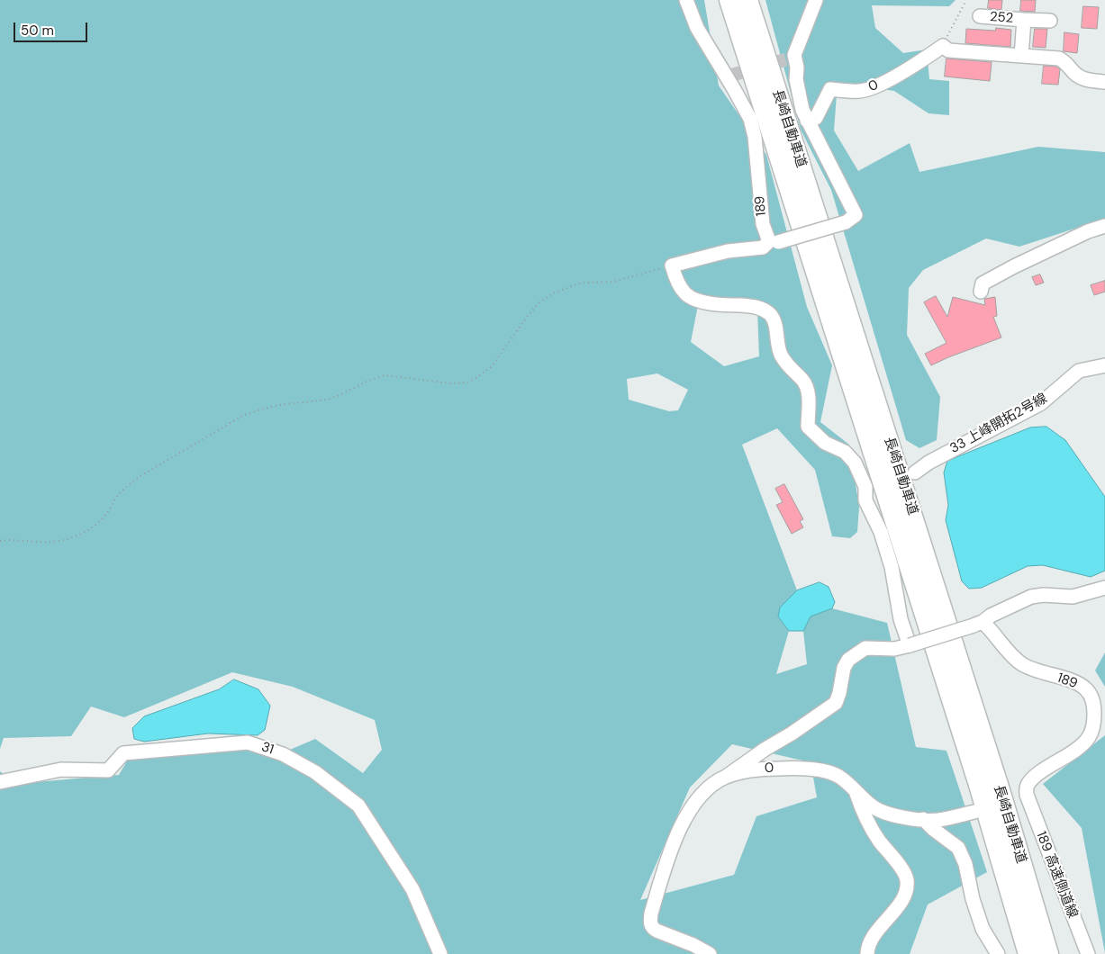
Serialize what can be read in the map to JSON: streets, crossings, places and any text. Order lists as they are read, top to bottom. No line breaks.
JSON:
{"streets":{"highway":["長崎自動車道"],"street":["252","0","189","33 上峰開拓2号線","31","189 高速側道線"]},"crossings":[["189","189 高速側道線"]],"scale_bar":"50 m"}
